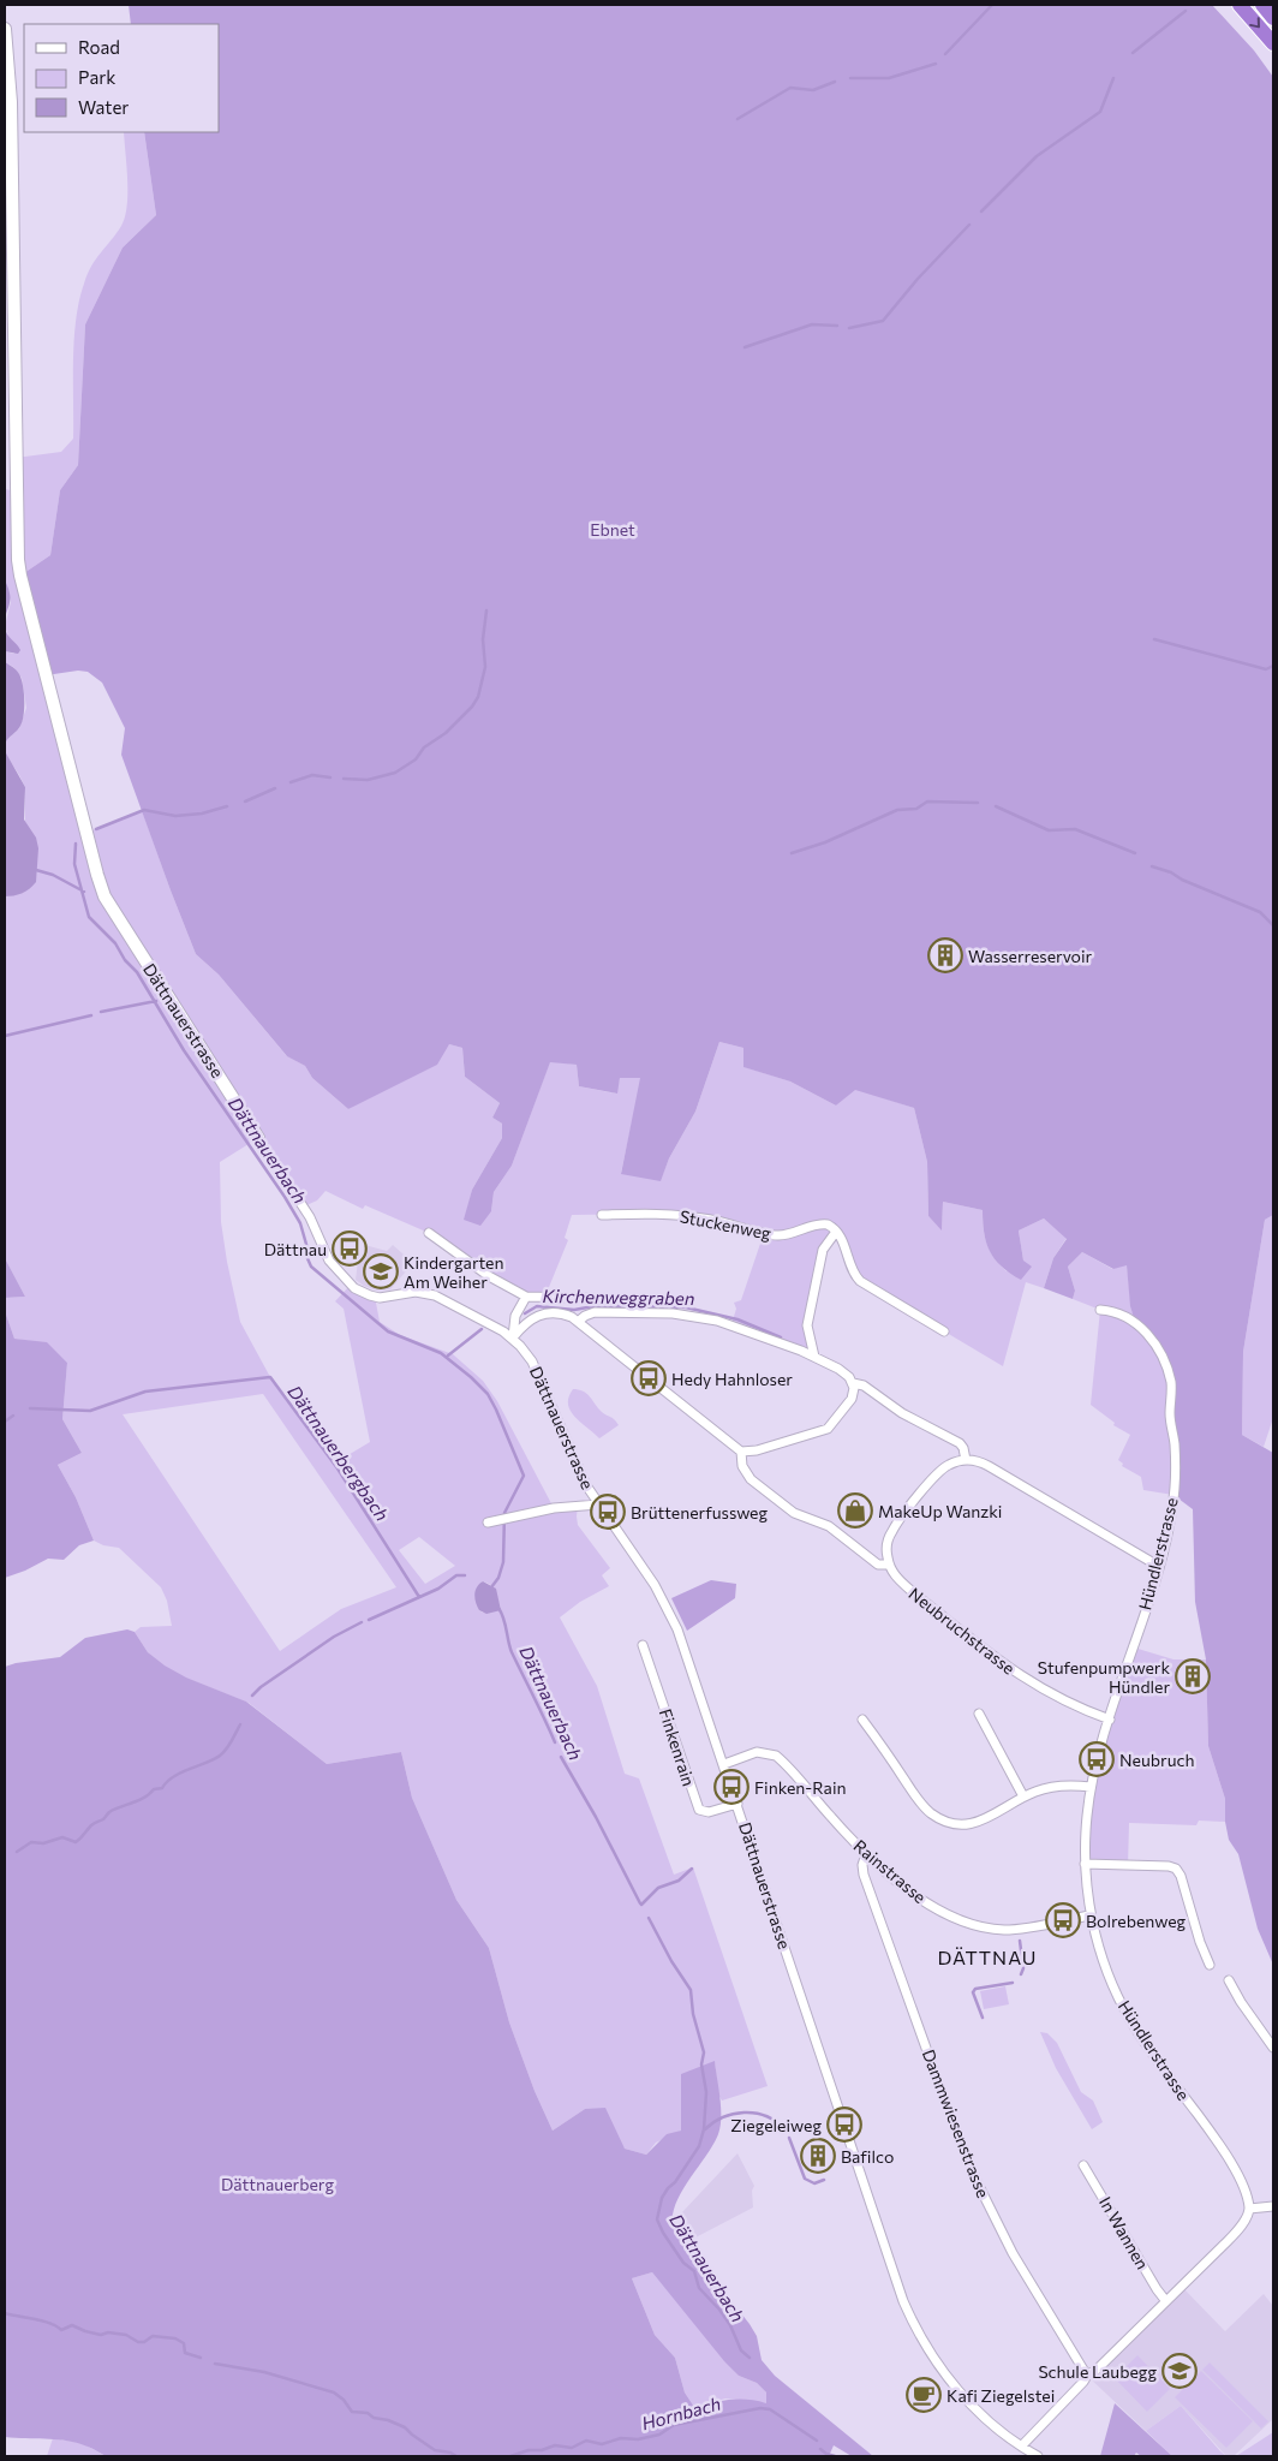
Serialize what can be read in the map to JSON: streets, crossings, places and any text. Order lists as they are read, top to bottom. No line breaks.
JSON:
{"streets":{"street":["Dättnauerstrasse","Stuckenweg","Hündlerstrasse","Neubruchstrasse","Finkenrain","Rainstrasse","Dammwiesenstrasse","In Wannen"]},"crossings":[["Dättnauerstrasse","Finkenrain"],["Dättnauerstrasse","Rainstrasse"],["Hündlerstrasse","Neubruchstrasse"],["Hündlerstrasse","Rainstrasse"],["Rainstrasse","Dammwiesenstrasse"]],"districts":["DÄTTNAU"],"water":["Dättnauerbach","Kirchenweggraben","Dättnauerbergbach","Hornbach"],"parks":["Ebnet","Dättnauerberg"],"places":{"building":["Wasserreservoir","Stufenpumpwerk Hündler","Bafilco"],"bus stop":["Dättnau","Hedy Hahnloser","Brüttenerfussweg","Neubruch","Finken-Rain","Bolrebenweg","Ziegeleiweg"],"school or university":["Kindergarten Am Weiher","Schule Laubegg"],"shop":["MakeUp Wanzki"],"cafe":["Kafi Ziegelstei"]},"legend":["Road","Park","Water"]}
